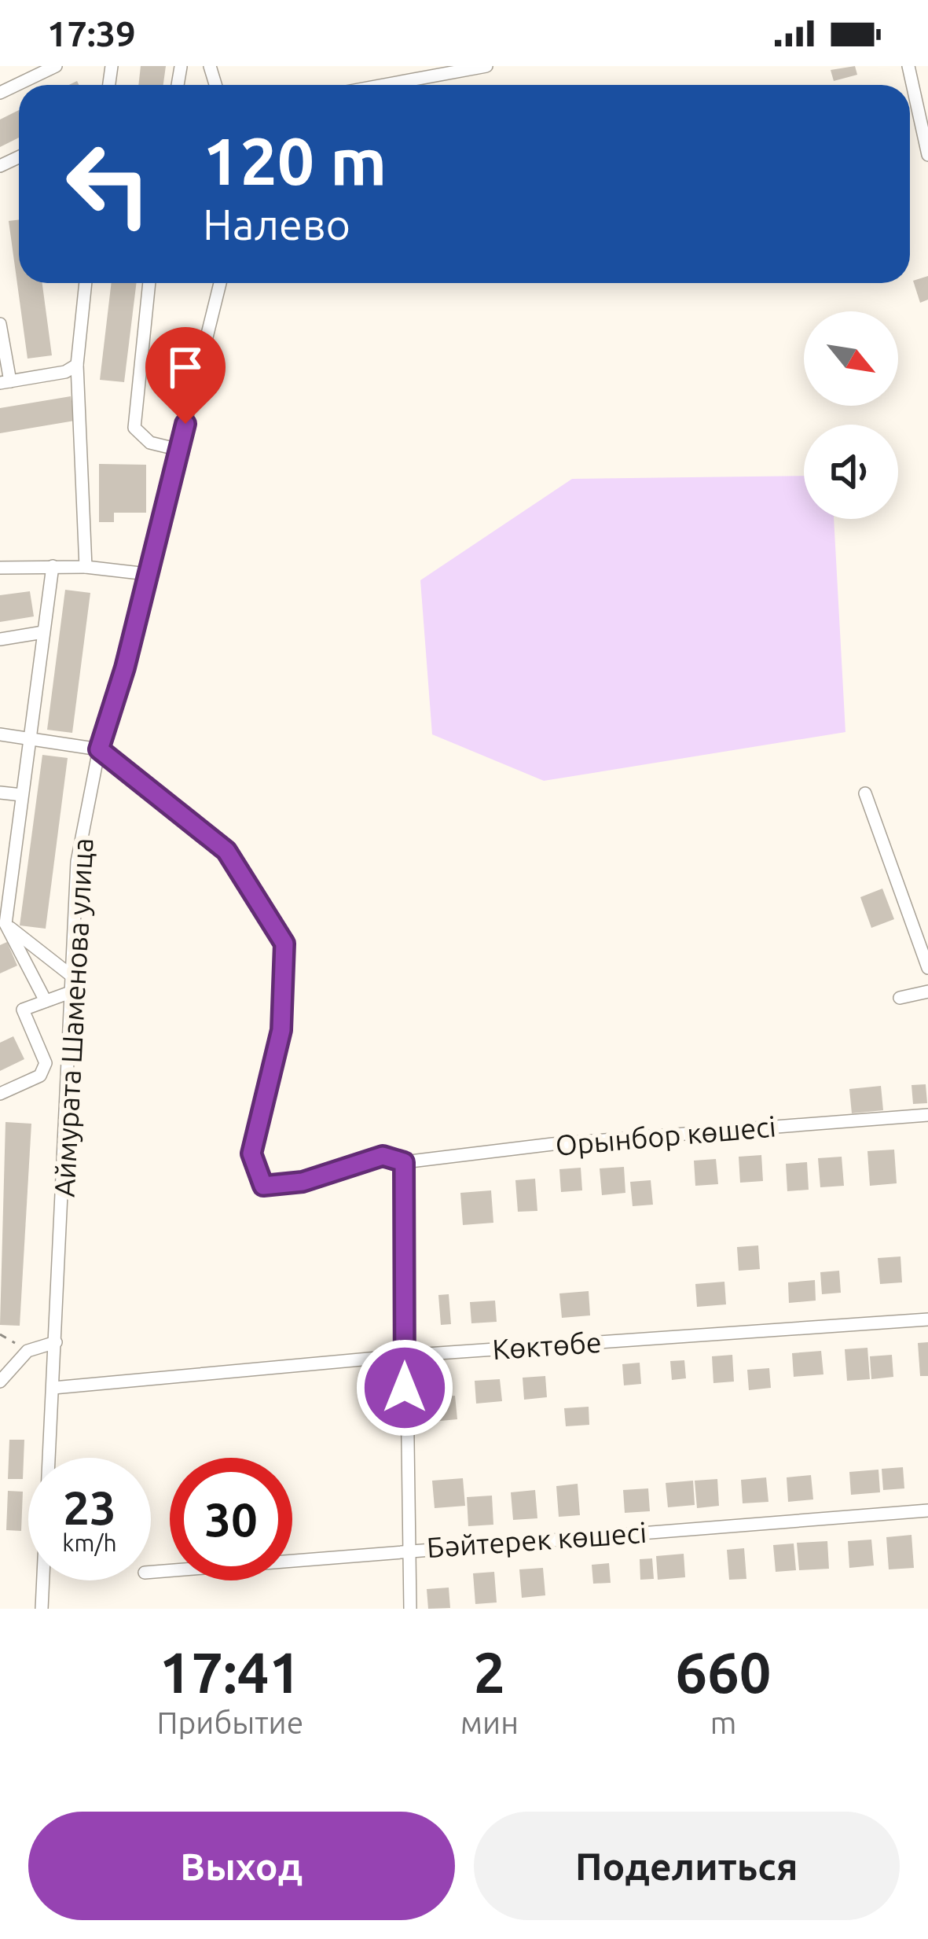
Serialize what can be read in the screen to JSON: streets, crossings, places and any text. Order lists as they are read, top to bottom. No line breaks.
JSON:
{"streets":{"street":["Аймурата Шаменова улица","Орынбор көшесі","Көктөбе","Бәйтерек көшесі"]},"crossings":[["Аймурата Шаменова улица","Орынбор көшесі"],["Аймурата Шаменова улица","Көктөбе"]],"north":"bottom right","page":{"status":"17:39","turn":["120 m","Налево"],"speed":"23 km/h","limit":"30","eta":["17:41","Прибытие","2","мин","660","m"],"buttons":["Выход","Поделиться"]}}
